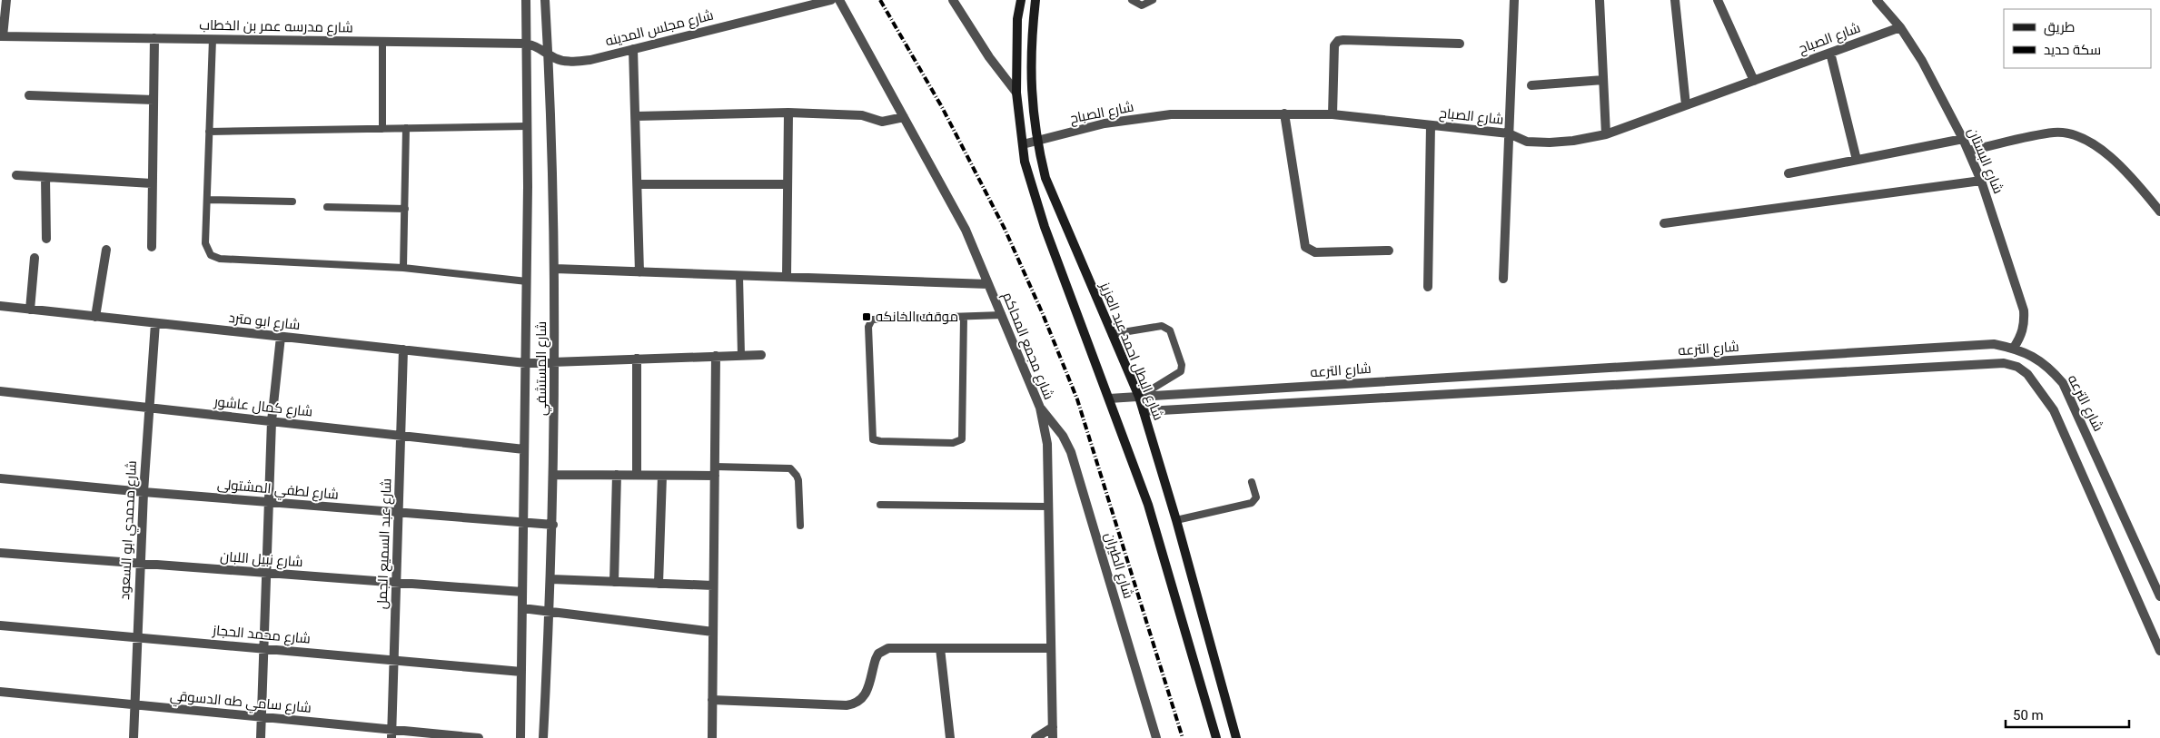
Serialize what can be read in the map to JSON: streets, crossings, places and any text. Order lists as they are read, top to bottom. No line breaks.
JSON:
{"streets":{"main road":["شارع البطل احمد عبد العزيز"],"street":["شارع مدرسه عمر بن الخطاب","شارع مجلس المدينه","شارع الصباح","شارع البستان","شارع ابو مترد","شارع مجمع المحاكم","شارع الترعه","شارع المستشفي","شارع كمال عاشور","شارع لطفي المشتولى","شارع محمدي ابو السعود","شارع عبد السميع الجمل","شارع نبيل اللبان","شارع الطيران","شارع محمد الحجاز","شارع سامي طه الدسوقي"]},"crossings":[["شارع مدرسه عمر بن الخطاب","شارع مجلس المدينه"],["شارع مدرسه عمر بن الخطاب","شارع المستشفي"],["شارع مجلس المدينه","شارع المستشفي"],["شارع الصباح","شارع البستان"],["شارع الصباح","شارع البطل احمد عبد العزيز"],["شارع البستان","شارع الترعه"],["شارع ابو مترد","شارع المستشفي"],["شارع ابو مترد","شارع محمدي ابو السعود"],["شارع ابو مترد","شارع عبد السميع الجمل"],["شارع مجمع المحاكم","شارع الطيران"],["شارع الترعه","شارع البطل احمد عبد العزيز"],["شارع المستشفي","شارع كمال عاشور"],["شارع المستشفي","شارع لطفي المشتولى"],["شارع المستشفي","شارع نبيل اللبان"],["شارع المستشفي","شارع محمد الحجاز"],["شارع كمال عاشور","شارع محمدي ابو السعود"],["شارع كمال عاشور","شارع عبد السميع الجمل"],["شارع لطفي المشتولى","شارع محمدي ابو السعود"],["شارع لطفي المشتولى","شارع عبد السميع الجمل"],["شارع محمدي ابو السعود","شارع نبيل اللبان"],["شارع محمدي ابو السعود","شارع محمد الحجاز"],["شارع محمدي ابو السعود","شارع سامي طه الدسوقي"],["شارع عبد السميع الجمل","شارع نبيل اللبان"],["شارع عبد السميع الجمل","شارع محمد الحجاز"],["شارع عبد السميع الجمل","شارع سامي طه الدسوقي"]],"places":{"transit":["موقف الخانكه"]},"legend":["طريق","سكة حديد"],"scale_bar":"50 m"}
